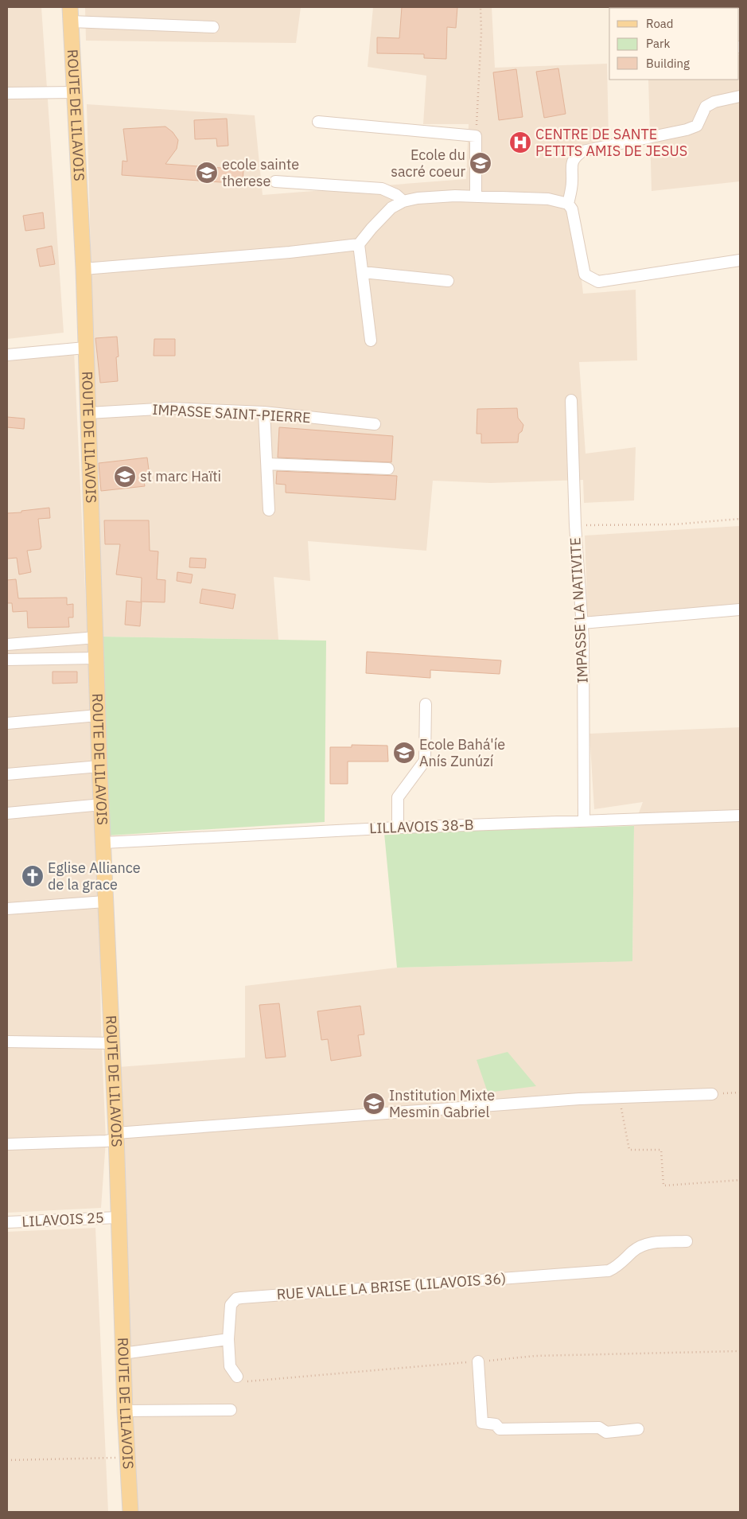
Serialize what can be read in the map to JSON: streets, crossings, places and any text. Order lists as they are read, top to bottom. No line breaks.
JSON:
{"streets":{"main road":["ROUTE DE LILAVOIS"],"street":["IMPASSE SAINT-PIERRE","IMPASSE LA NATIVITE","LILLAVOIS 38-B","LILAVOIS 25","RUE VALLE LA BRISE (LILAVOIS 36)"]},"crossings":[["ROUTE DE LILAVOIS","IMPASSE SAINT-PIERRE"],["ROUTE DE LILAVOIS","LILLAVOIS 38-B"],["ROUTE DE LILAVOIS","LILAVOIS 25"],["IMPASSE LA NATIVITE","LILLAVOIS 38-B"]],"places":{"hospital":["CENTRE DE SANTE PETITS AMIS DE JESUS"],"school or university":["Ecole du sacré coeur","ecole sainte therese","st marc Haïti","Ecole Bahá'íe Anís Zunúzí","Institution Mixte Mesmin Gabriel"],"church":["Eglise Alliance de la grace"]},"legend":["Road","Park","Building"]}
